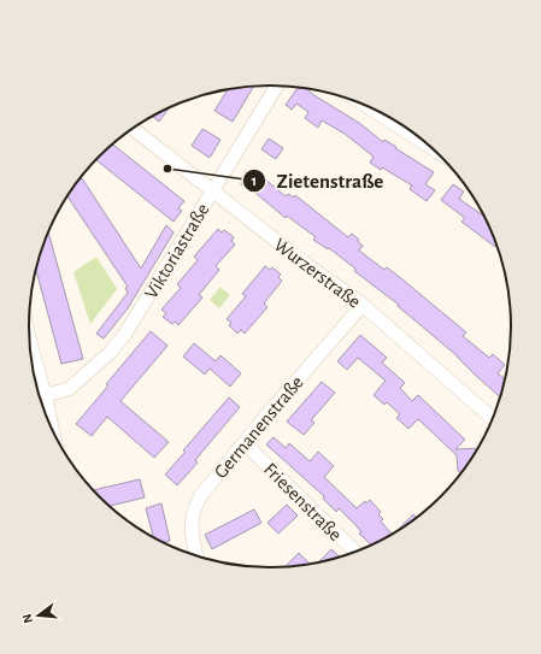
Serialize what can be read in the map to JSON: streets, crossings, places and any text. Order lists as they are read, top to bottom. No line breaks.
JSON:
{"streets":{"street":["Viktoriastraße","Wurzerstraße","Germanenstraße","Friesenstraße"]},"crossings":[["Viktoriastraße","Wurzerstraße"],["Wurzerstraße","Germanenstraße"],["Germanenstraße","Friesenstraße"]],"places":["Zietenstraße"],"north":"left"}
